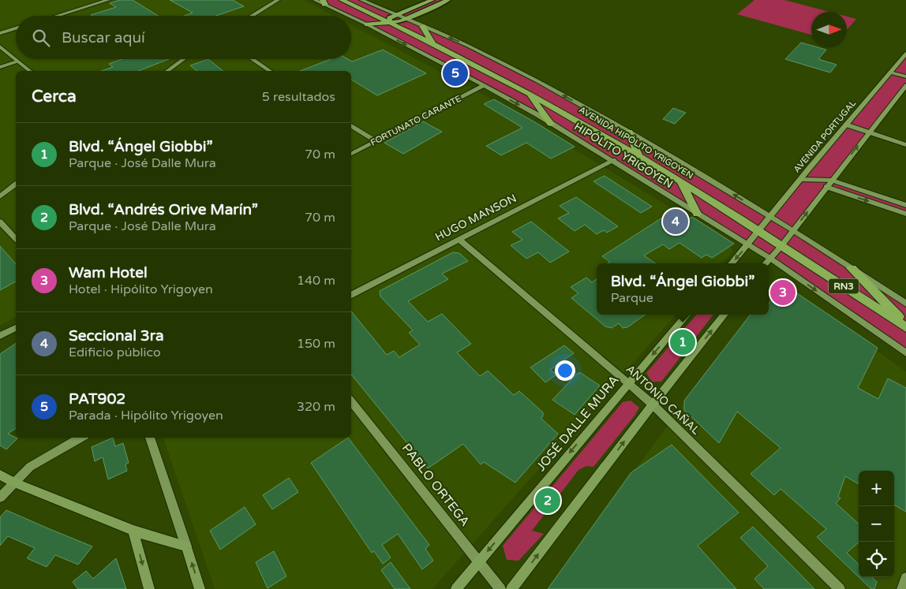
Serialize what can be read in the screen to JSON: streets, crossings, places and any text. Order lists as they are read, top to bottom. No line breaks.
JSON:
{"streets":{"highway":["AVENIDA HIPÓLITO YRIGOYEN","RN3"],"main road":["AVENIDA PORTUGAL","JOSÉ DALLE MURA"],"street":["FORTUNATO CARANTE","HIPÓLITO YRIGOYEN","HUGO MANSON","ANTONIO CAÑAL","PABLO ORTEGA"]},"crossings":[["FORTUNATO CARANTE","HIPÓLITO YRIGOYEN"],["AVENIDA PORTUGAL","AVENIDA HIPÓLITO YRIGOYEN"],["AVENIDA PORTUGAL","HIPÓLITO YRIGOYEN"],["HIPÓLITO YRIGOYEN","HUGO MANSON"],["HUGO MANSON","ANTONIO CAÑAL"],["ANTONIO CAÑAL","JOSÉ DALLE MURA"],["JOSÉ DALLE MURA","PABLO ORTEGA"]],"north":"right","page":{"search":"Buscar aquí","pins":["5","4","3","1","2"],"heading":["Cerca","5 resultados"],"list":[{"mark":"1","name":"Blvd. “Ángel Giobbi”","note":"Parque · José Dalle Mura","value":"70 m"},{"mark":"2","name":"Blvd. “Andrés Orive Marín”","note":"Parque · José Dalle Mura","value":"70 m"},{"mark":"3","name":"Wam Hotel","note":"Hotel · Hipólito Yrigoyen","value":"140 m"},{"mark":"4","name":"Seccional 3ra","note":"Edificio público","value":"150 m"},{"mark":"5","name":"PAT902","note":"Parada · Hipólito Yrigoyen","value":"320 m"}],"popup":["Blvd. “Ángel Giobbi”","Parque"],"map_buttons":["+","−"]}}
